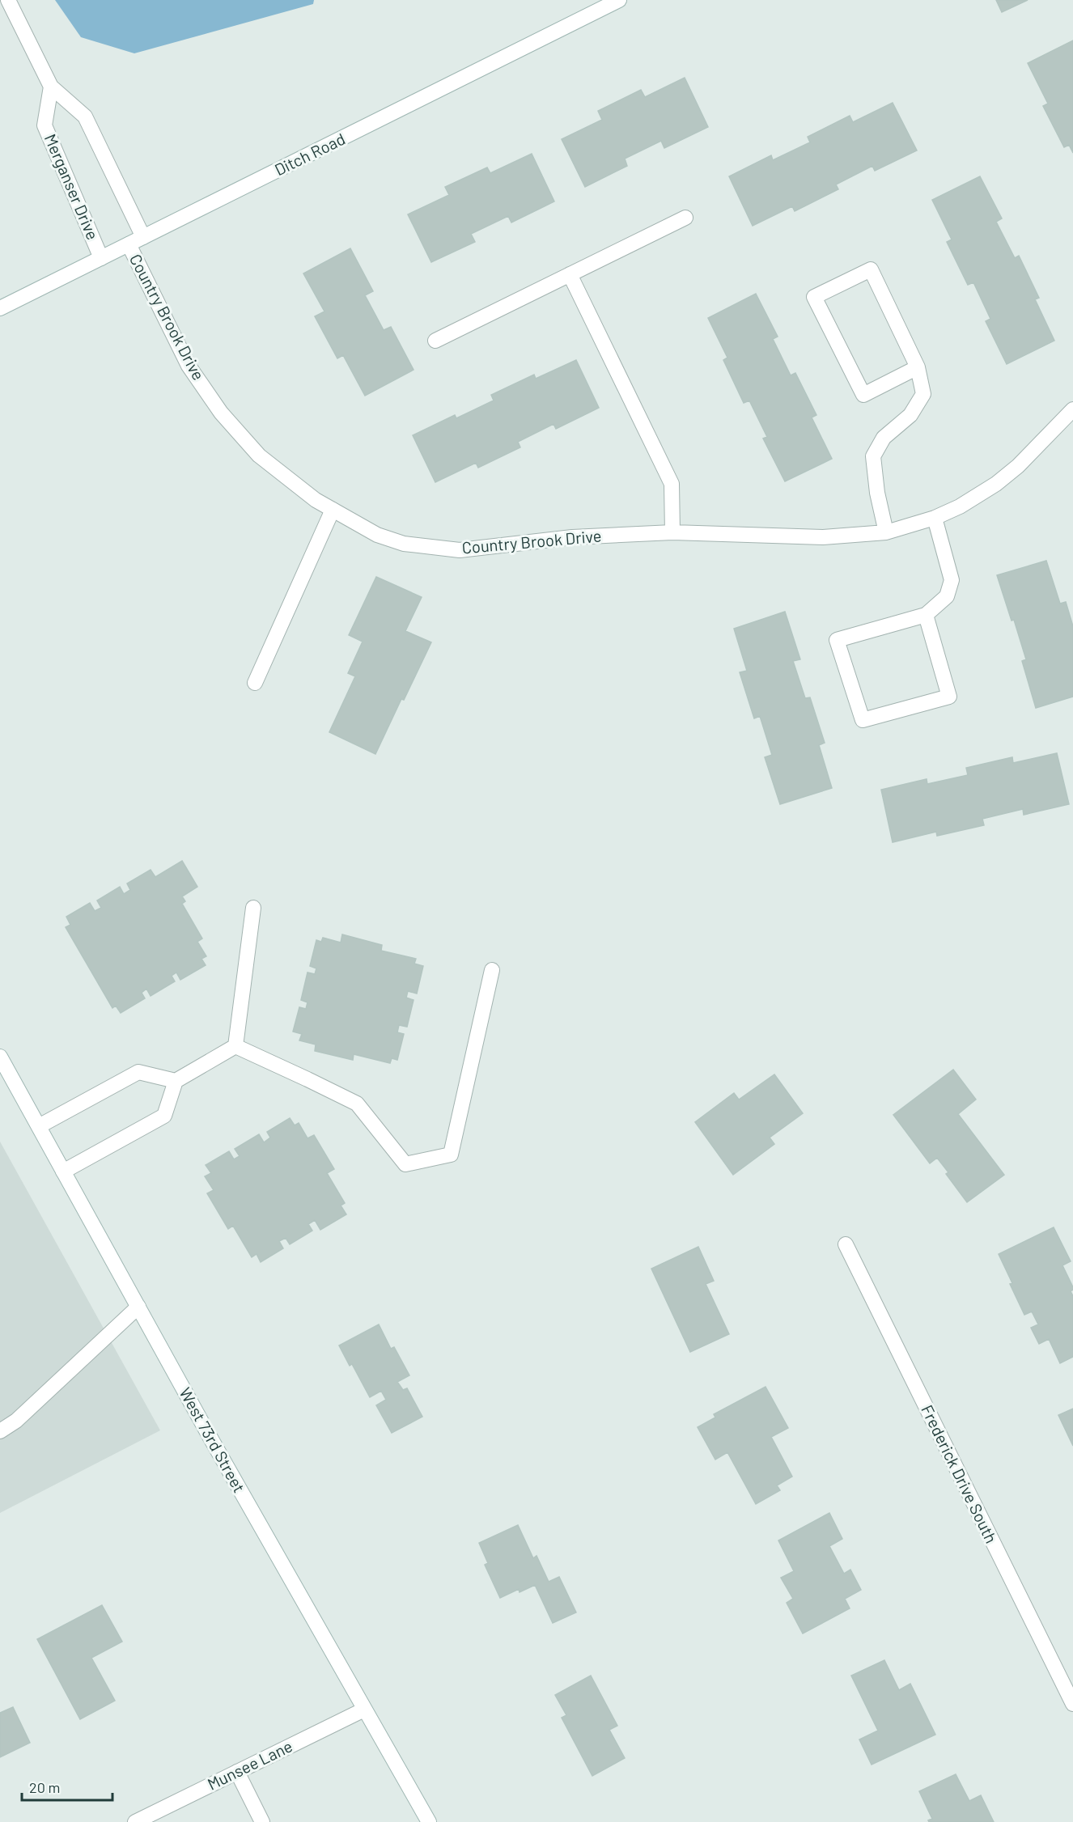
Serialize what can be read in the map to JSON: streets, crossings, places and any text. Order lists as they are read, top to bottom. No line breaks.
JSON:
{"streets":{"street":["Ditch Road","Merganser Drive","Country Brook Drive","West 73rd Street","Frederick Drive South","Munsee Lane"]},"crossings":[["Ditch Road","Merganser Drive"],["Ditch Road","Country Brook Drive"],["West 73rd Street","Munsee Lane"]],"scale_bar":"20 m"}
